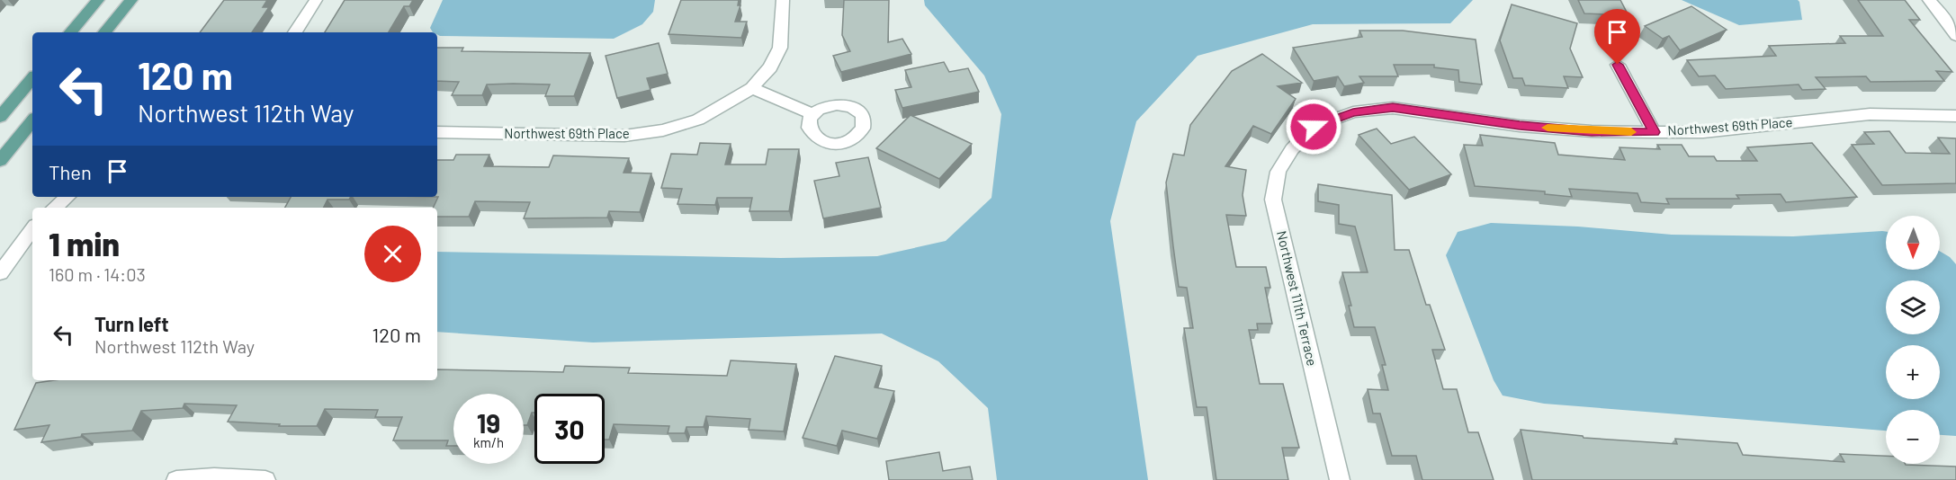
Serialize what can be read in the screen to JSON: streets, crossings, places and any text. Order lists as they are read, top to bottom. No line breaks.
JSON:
{"streets":{"street":["Northwest 69th Place","Northwest 111th Terrace"]},"crossings":[["Northwest 69th Place","Northwest 111th Terrace"]],"north":"bottom","page":{"turn":["120 m","Northwest 112th Way"],"then":"Then","heading":["1 min","160 m · 14:03"],"map_buttons":["+","−"],"list":[{"name":"Turn left","note":"Northwest 112th Way","value":"120 m"}],"speed":"19 km/h","limit":"30"}}
